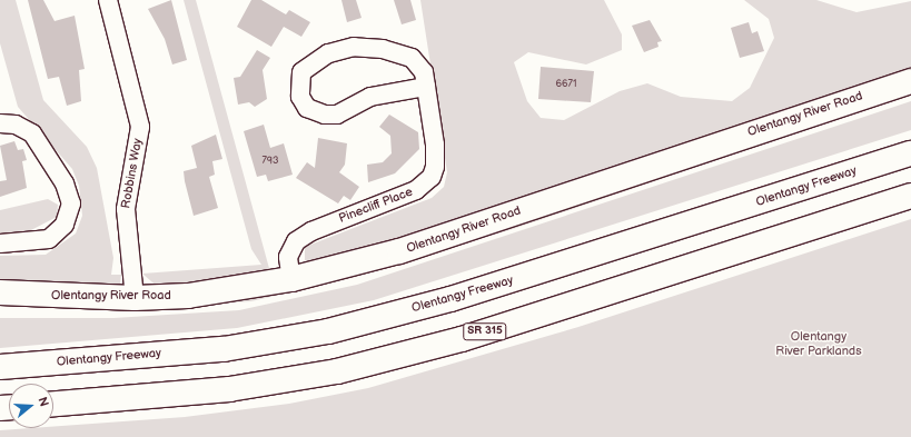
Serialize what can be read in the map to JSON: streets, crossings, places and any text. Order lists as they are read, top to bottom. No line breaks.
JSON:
{"streets":{"main road":["Olentangy River Road","Olentangy Freeway","SR 315"],"street":["Robbins Way","Pinecliff Place"]},"crossings":[["Olentangy River Road","Robbins Way"],["Olentangy River Road","Pinecliff Place"]],"parks":["Olentangy River Parklands"],"house_numbers":["6671","793"],"north":"right"}
